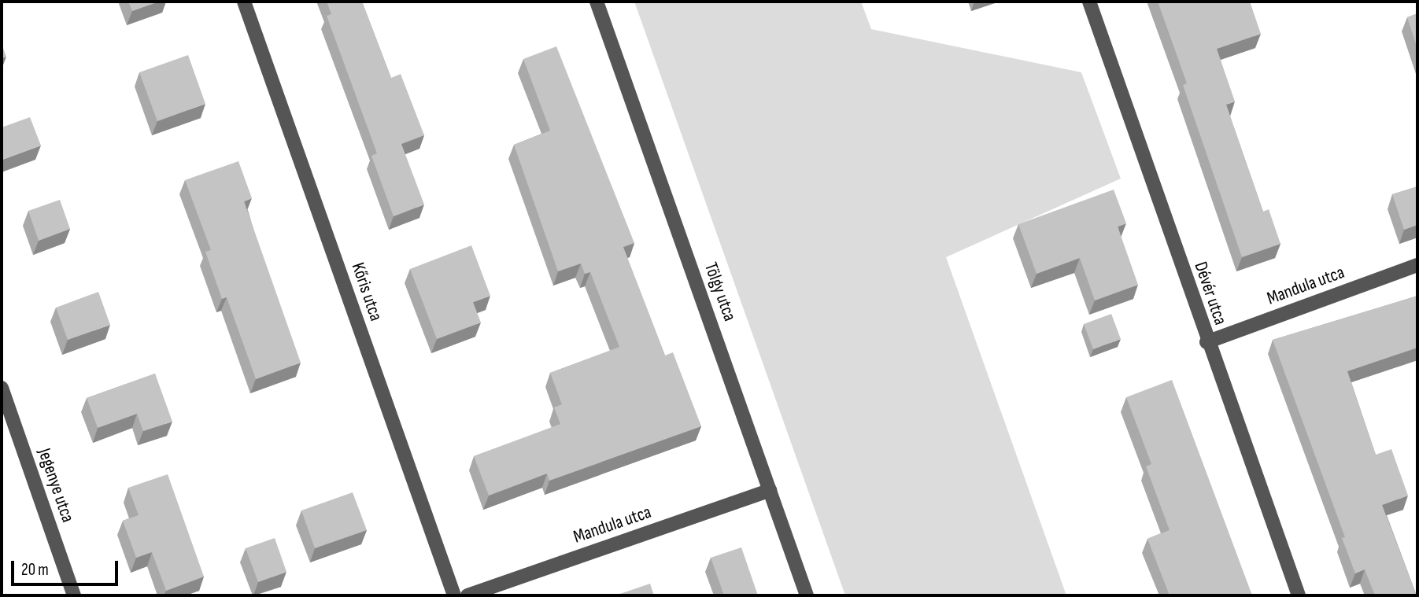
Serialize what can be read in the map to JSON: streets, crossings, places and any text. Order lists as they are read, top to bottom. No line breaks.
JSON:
{"streets":{"street":["Mandula utca","Kőris utca","Tölgy utca","Dévér utca","Jegenye utca"]},"crossings":[["Mandula utca","Tölgy utca"],["Mandula utca","Dévér utca"]],"scale_bar":"20 m"}
